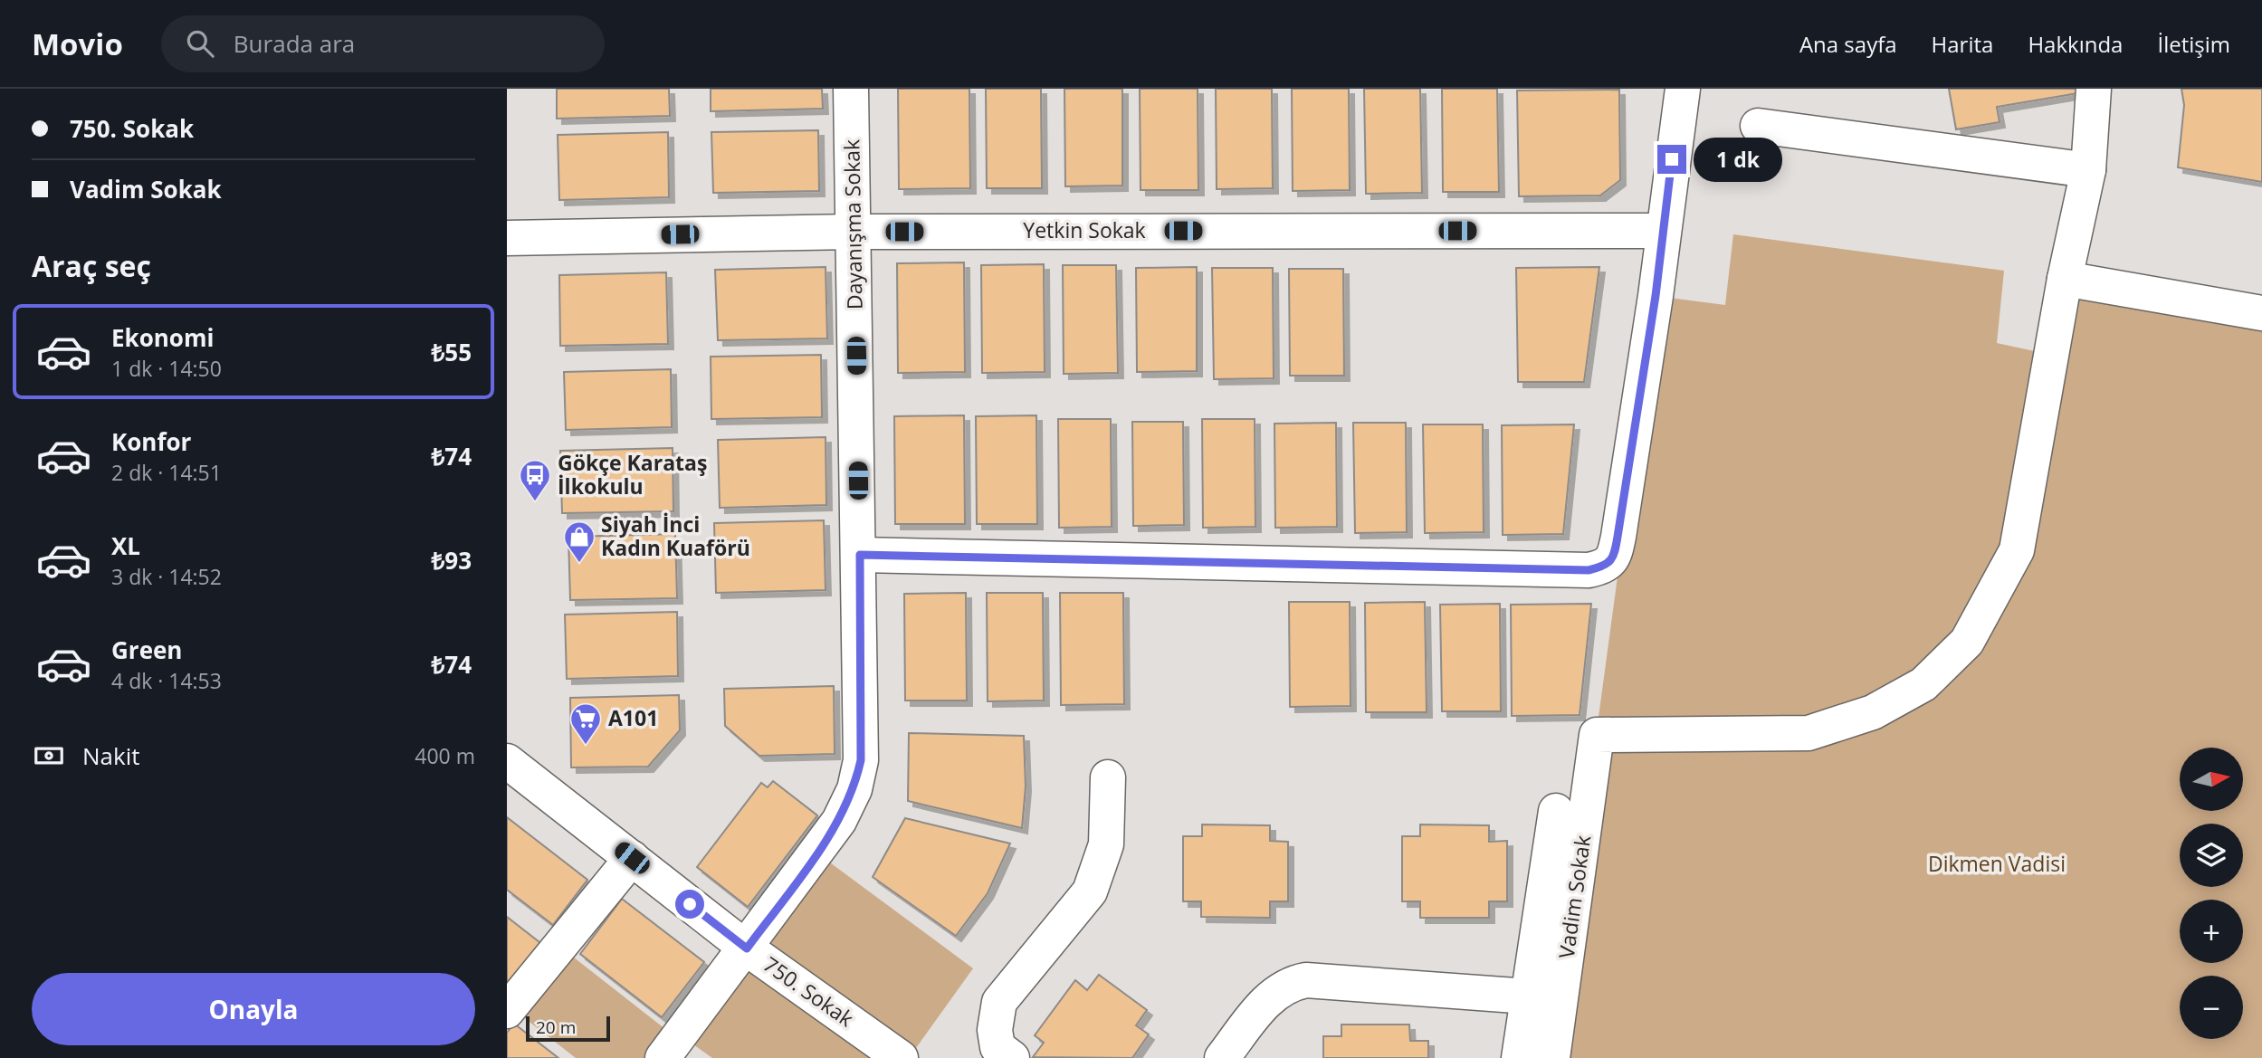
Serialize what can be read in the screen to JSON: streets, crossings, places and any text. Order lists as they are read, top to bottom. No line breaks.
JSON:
{"streets":{"street":["Dayanışma Sokak","Yetkin Sokak","Vadim Sokak","750. Sokak"]},"crossings":[["Dayanışma Sokak","Yetkin Sokak"],["Dayanışma Sokak","750. Sokak"]],"parks":["Dikmen Vadisi"],"places":{"bus stop":["Gökçe Karataş İlkokulu"],"shop":["Siyah İnci Kadın Kuaförü"],"supermarket":["A101"]},"scale_bar":"20 m","north":"right","page":{"header":"Movio","search":"Burada ara","nav":["Ana sayfa","Harita","Hakkında","İletişim"],"banner":["750. Sokak","Vadim Sokak"],"bubble":"1 dk","heading":"Araç seç","list":[{"name":"Ekonomi","note":"1 dk · 14:50","value":"₺55"},{"name":"Konfor","note":"2 dk · 14:51","value":"₺74"},{"name":"XL","note":"3 dk · 14:52","value":"₺93"},{"name":"Green","note":"4 dk · 14:53","value":"₺74"}],"pay":["Nakit","400 m"],"map_buttons":["+","−"],"buttons":"Onayla","scale":"20 m"}}
